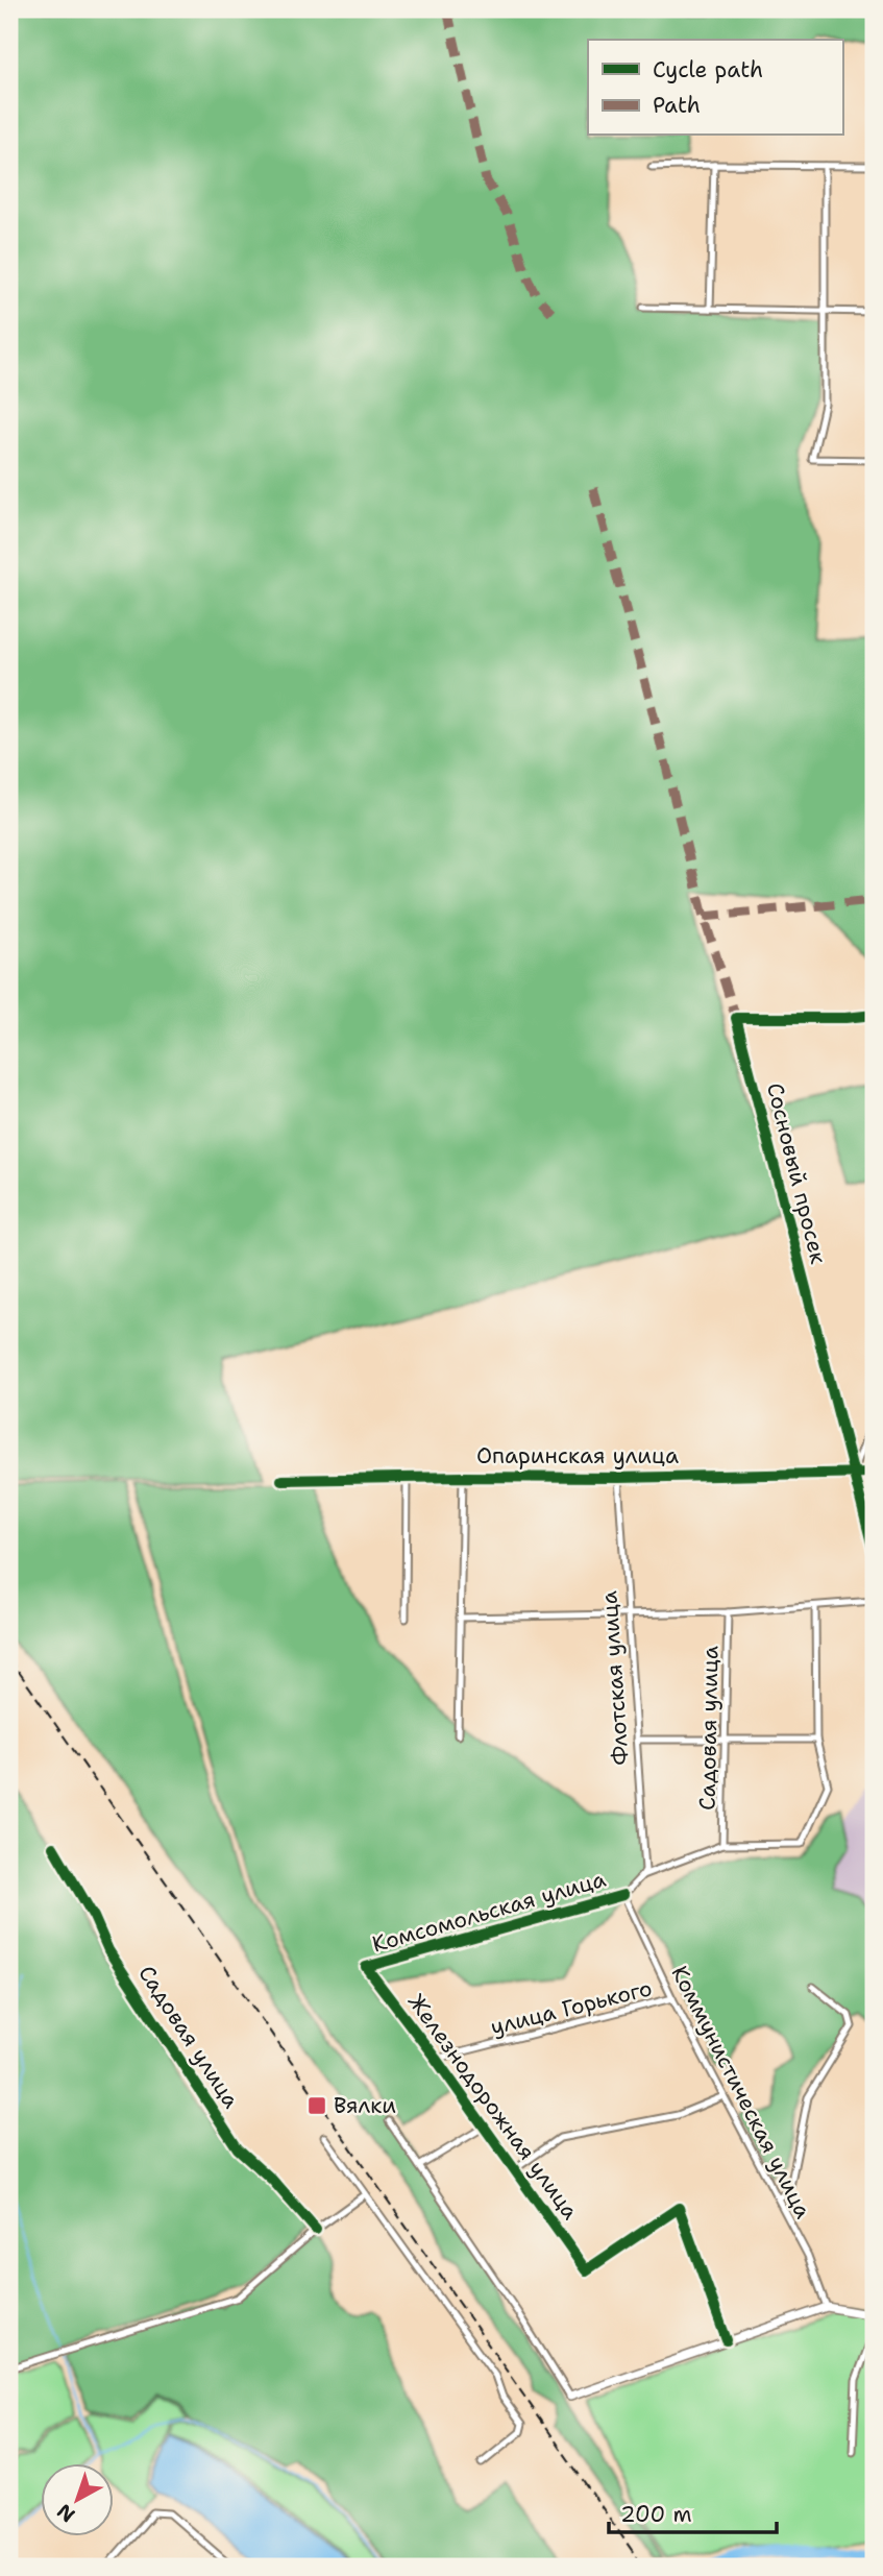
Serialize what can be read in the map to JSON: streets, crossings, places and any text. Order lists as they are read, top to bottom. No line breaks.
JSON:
{"streets":{"street":["Сосновый просек","Опаринская улица","Флотская улица","Садовая улица","Комсомольская улица","улица Горького","Коммунистическая улица","Железнодорожная улица"]},"crossings":[["Сосновый просек","Опаринская улица"],["Опаринская улица","Флотская улица"],["Комсомольская улица","Коммунистическая улица"],["Комсомольская улица","Железнодорожная улица"],["улица Горького","Коммунистическая улица"],["улица Горького","Железнодорожная улица"]],"places":{"transit":["Вялки"]},"legend":["Cycle path","Path"],"scale_bar":"200 m","north":"bottom left"}
